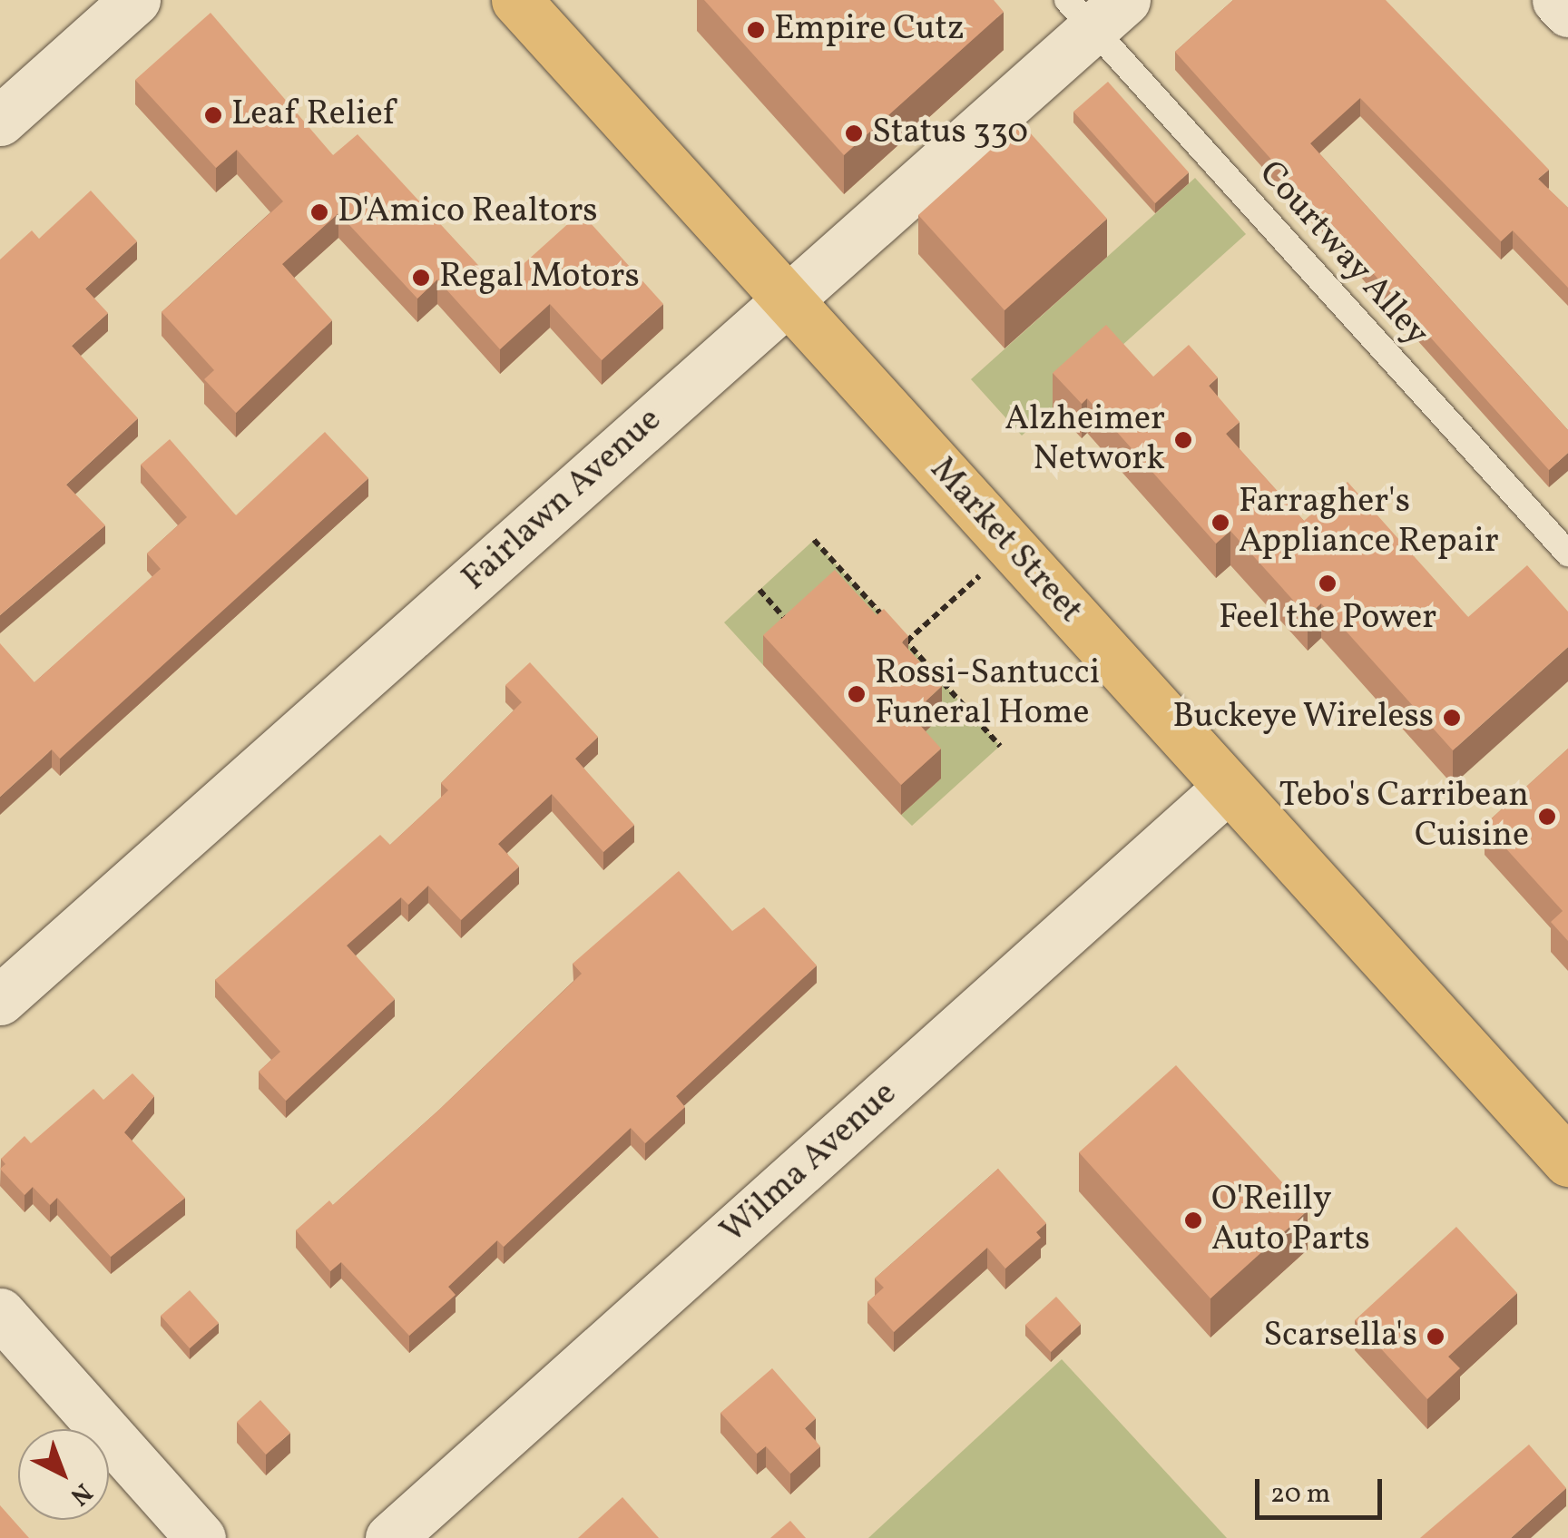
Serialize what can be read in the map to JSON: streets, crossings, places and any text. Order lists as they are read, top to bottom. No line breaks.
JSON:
{"streets":{"main road":["Market Street"],"street":["Fairlawn Avenue","Wilma Avenue"],"lane":["Courtway Alley"]},"crossings":[["Courtway Alley","Fairlawn Avenue"],["Fairlawn Avenue","Market Street"],["Market Street","Wilma Avenue"]],"places":["Empire Cutz","Leaf Relief","Status 330","D'Amico Realtors","Regal Motors","Alzheimer Network","Farragher's Appliance Repair","Feel the Power","Rossi-Santucci Funeral Home","Buckeye Wireless","Tebo's Carribean Cuisine","O'Reilly Auto Parts","Scarsella's"],"scale_bar":"20 m","north":"bottom right"}
